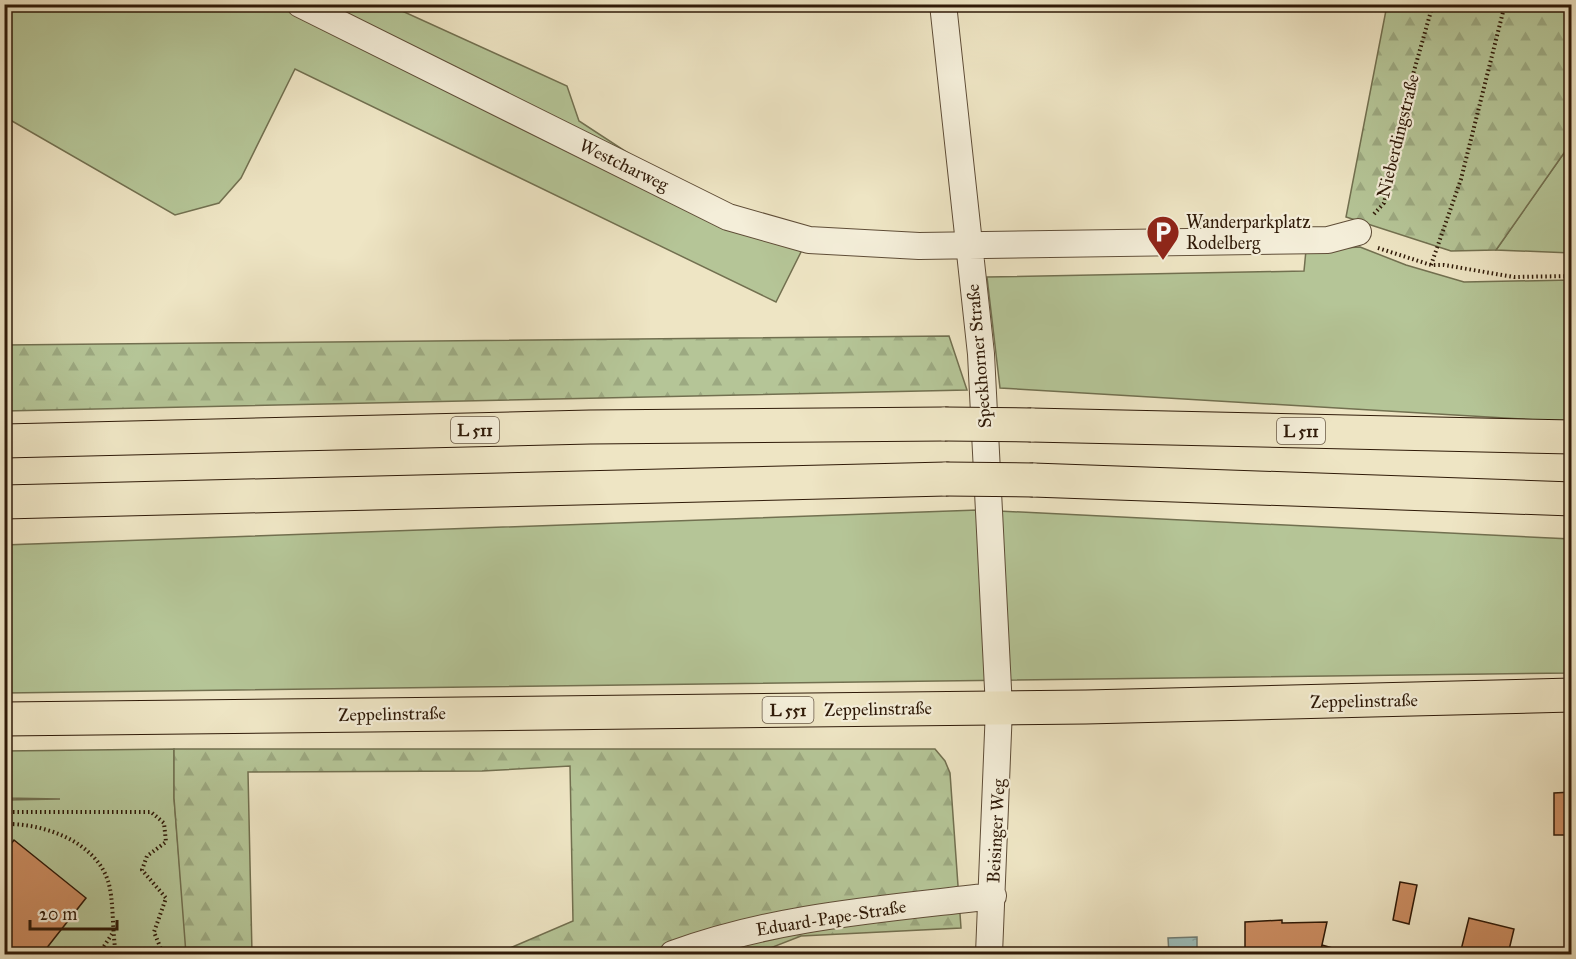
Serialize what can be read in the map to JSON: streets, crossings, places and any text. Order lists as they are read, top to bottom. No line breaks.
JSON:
{"streets":{"main road":["L 511","Zeppelinstraße","L 551"],"street":["Westcharweg","Speckhorner Straße","Beisinger Weg","Eduard-Pape-Straße"],"path":["Nieberdingstraße"]},"crossings":[["Westcharweg","Speckhorner Straße"],["Speckhorner Straße","Zeppelinstraße"],["Speckhorner Straße","Beisinger Weg"],["Zeppelinstraße","Beisinger Weg"],["Beisinger Weg","Eduard-Pape-Straße"]],"places":{"parking":["Wanderparkplatz Rodelberg"]},"scale_bar":"20 m"}
